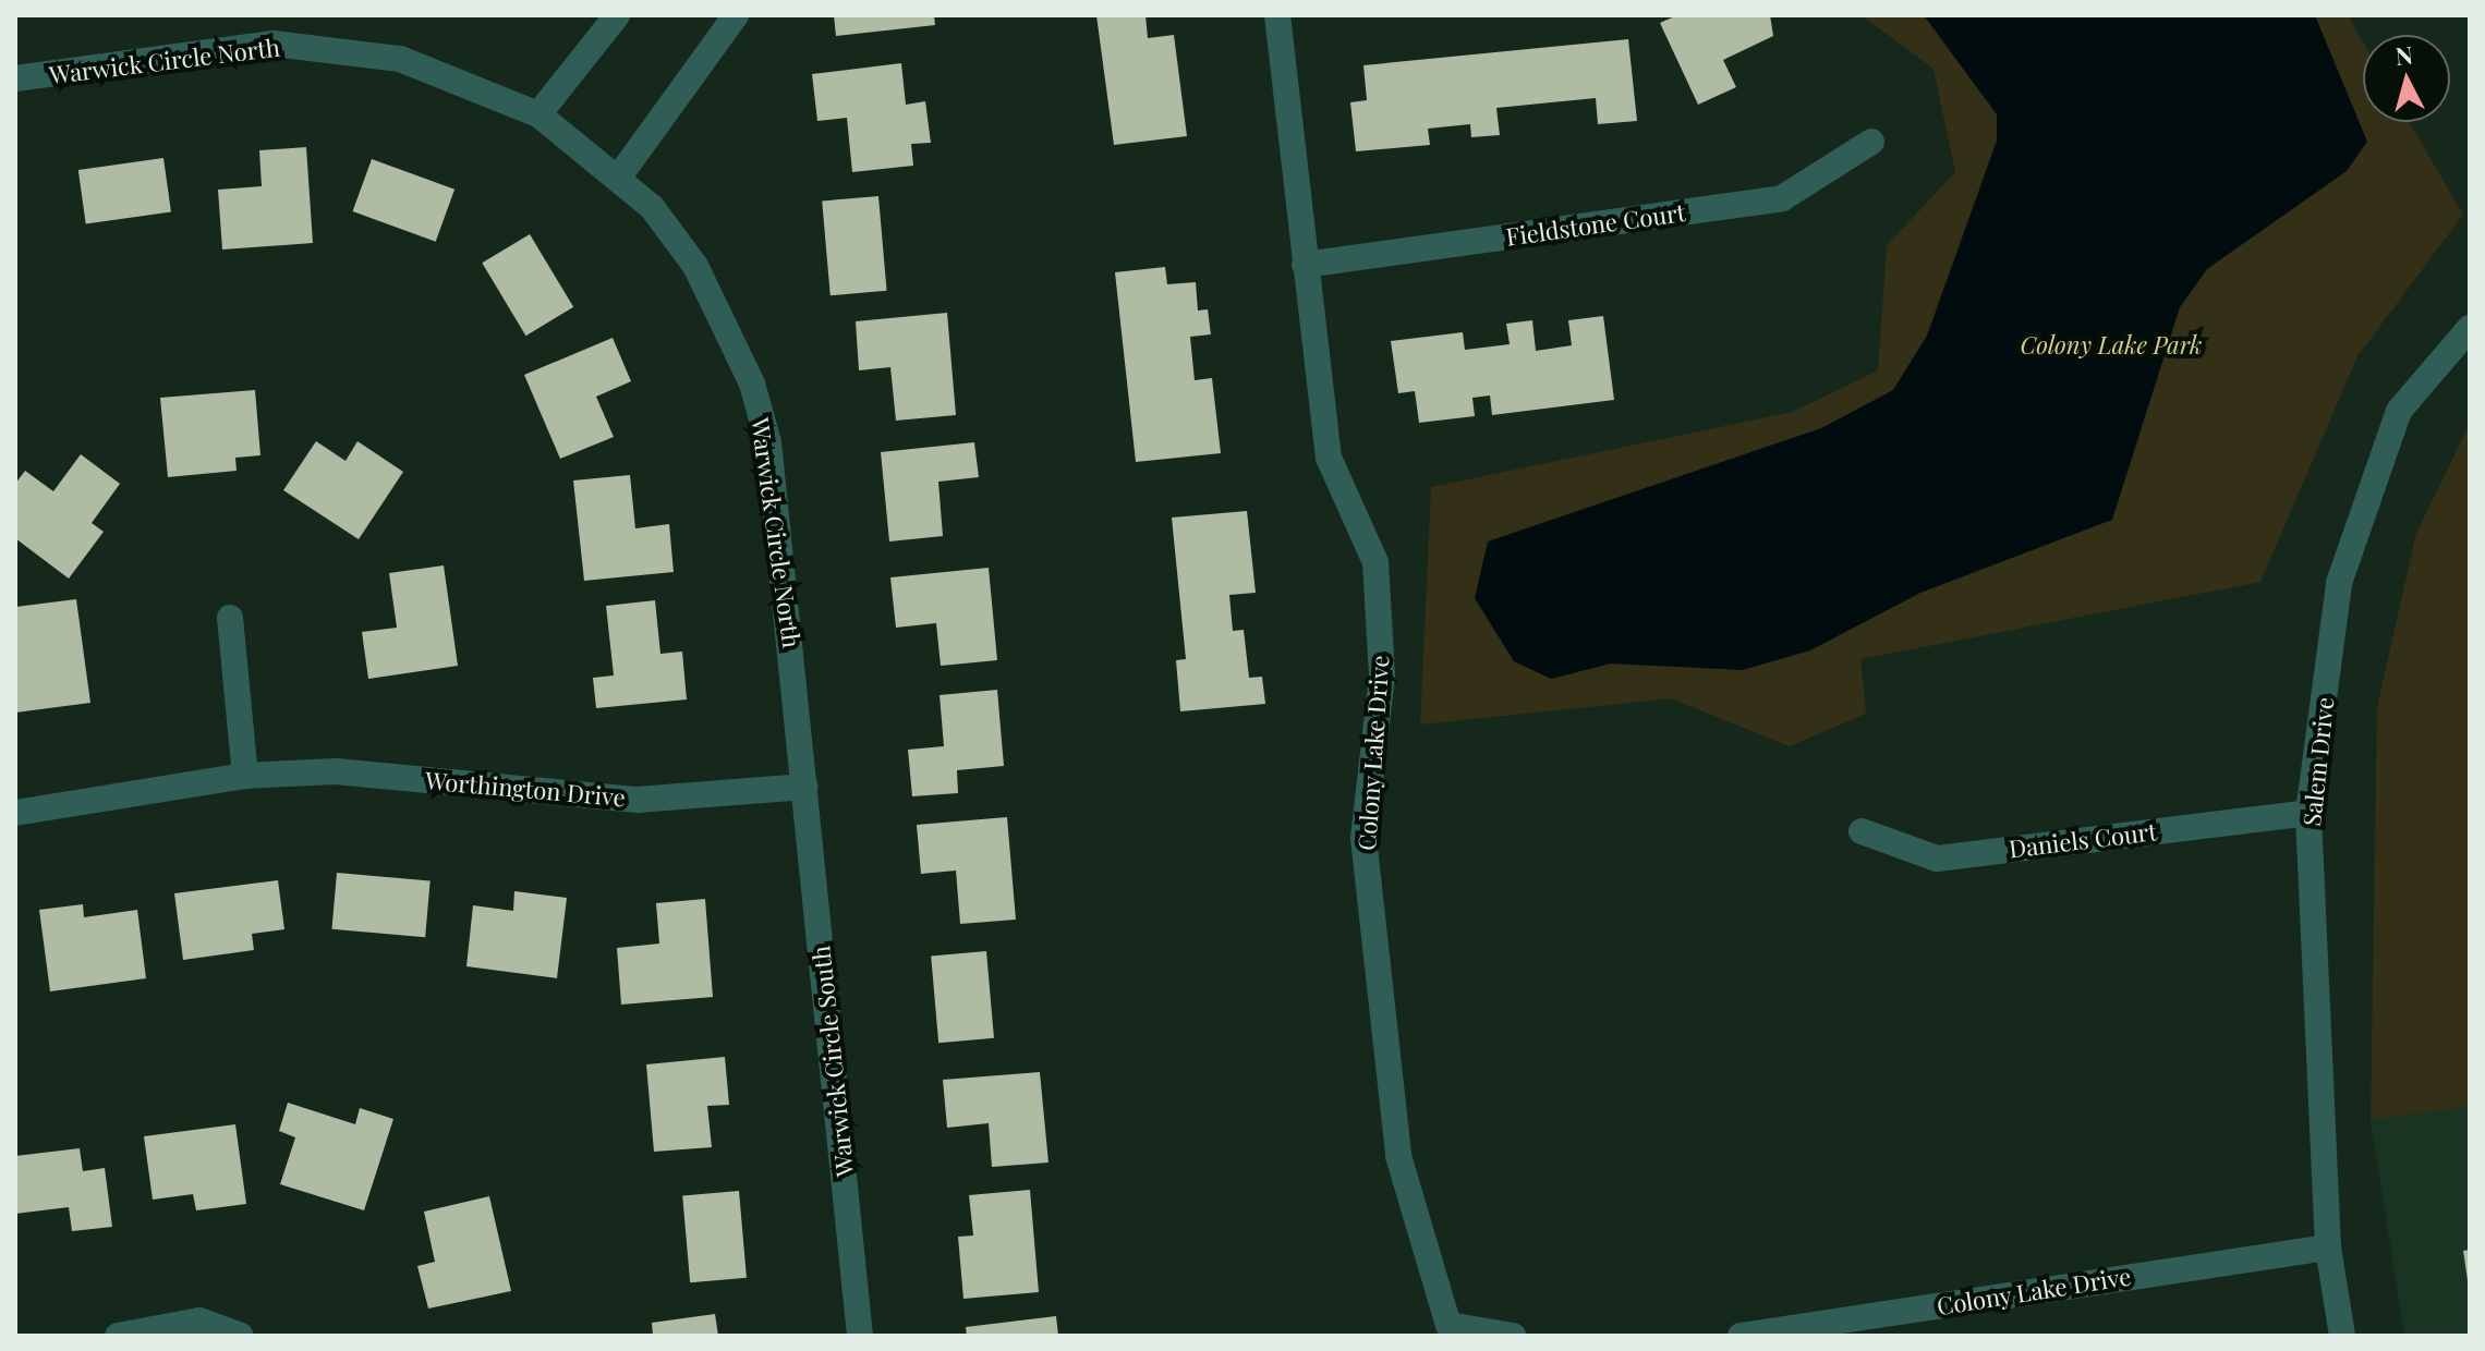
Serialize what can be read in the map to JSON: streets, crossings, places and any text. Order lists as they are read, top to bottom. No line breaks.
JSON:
{"streets":{"street":["Warwick Circle North","Fieldstone Court","Colony Lake Drive","Salem Drive","Worthington Drive","Daniels Court","Warwick Circle South"]},"crossings":[["Warwick Circle North","Worthington Drive"],["Warwick Circle North","Warwick Circle South"],["Fieldstone Court","Colony Lake Drive"],["Colony Lake Drive","Salem Drive"],["Salem Drive","Daniels Court"],["Worthington Drive","Warwick Circle South"]],"parks":["Colony Lake Park"],"north":"top"}
